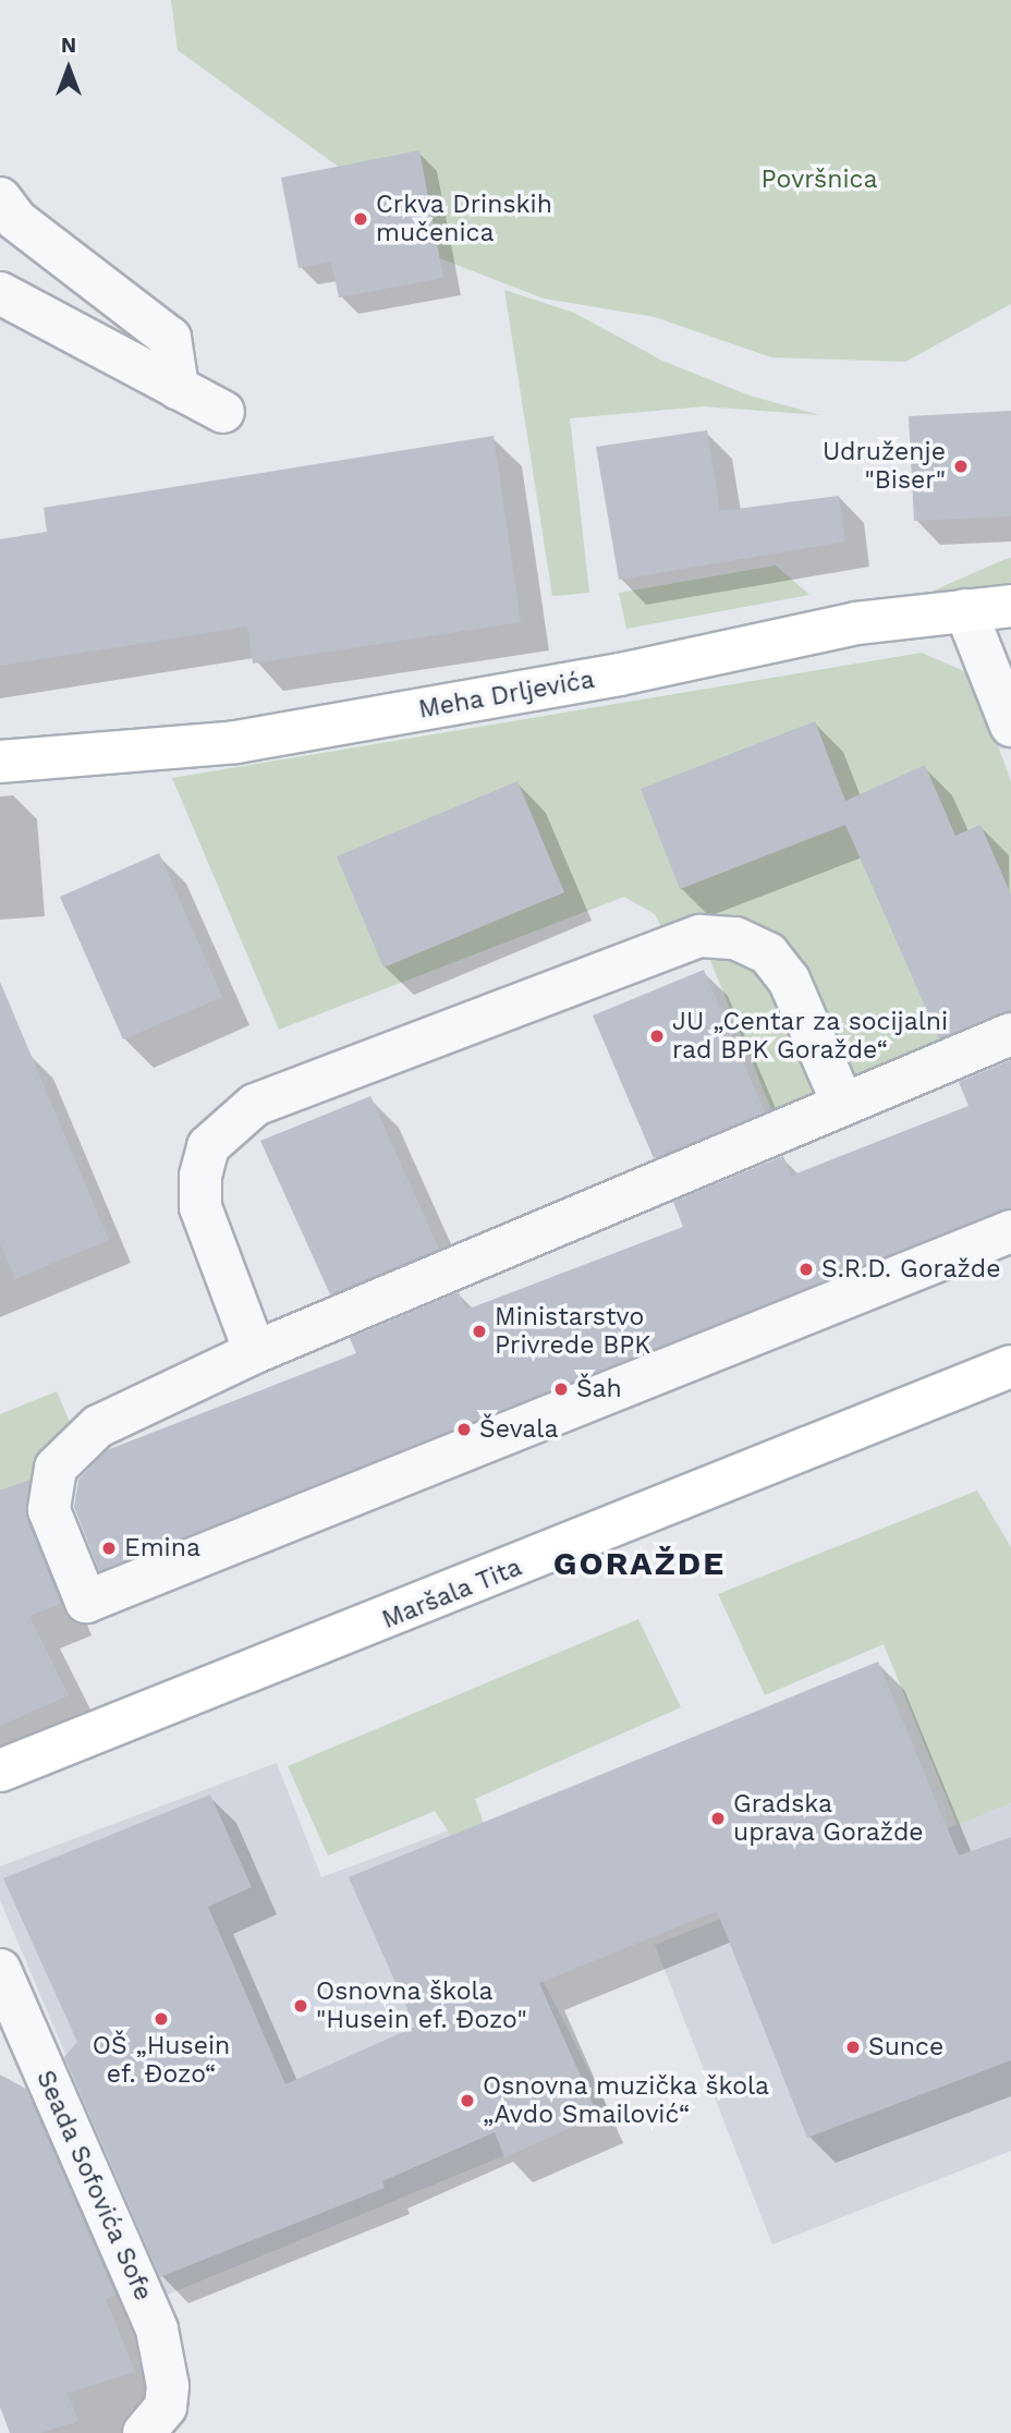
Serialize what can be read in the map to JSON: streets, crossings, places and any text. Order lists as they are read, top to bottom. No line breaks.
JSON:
{"streets":{"main road":["Meha Drljevića","Maršala Tita"],"street":["Seada Sofovića Sofe"]},"districts":["GORAŽDE"],"parks":["Površnica"],"places":["Crkva Drinskih mučenica","Udruženje \"Biser\"","JU „Centar za socijalni rad BPK Goražde“","S.R.D. Goražde","Ministarstvo Privrede BPK","Šah","Ševala","Emina","Gradska uprava Goražde","Osnovna škola \"Husein ef. Đozo\"","OŠ „Husein ef. Đozo“","Sunce","Osnovna muzička škola „Avdo Smailović“"],"north":"top"}
